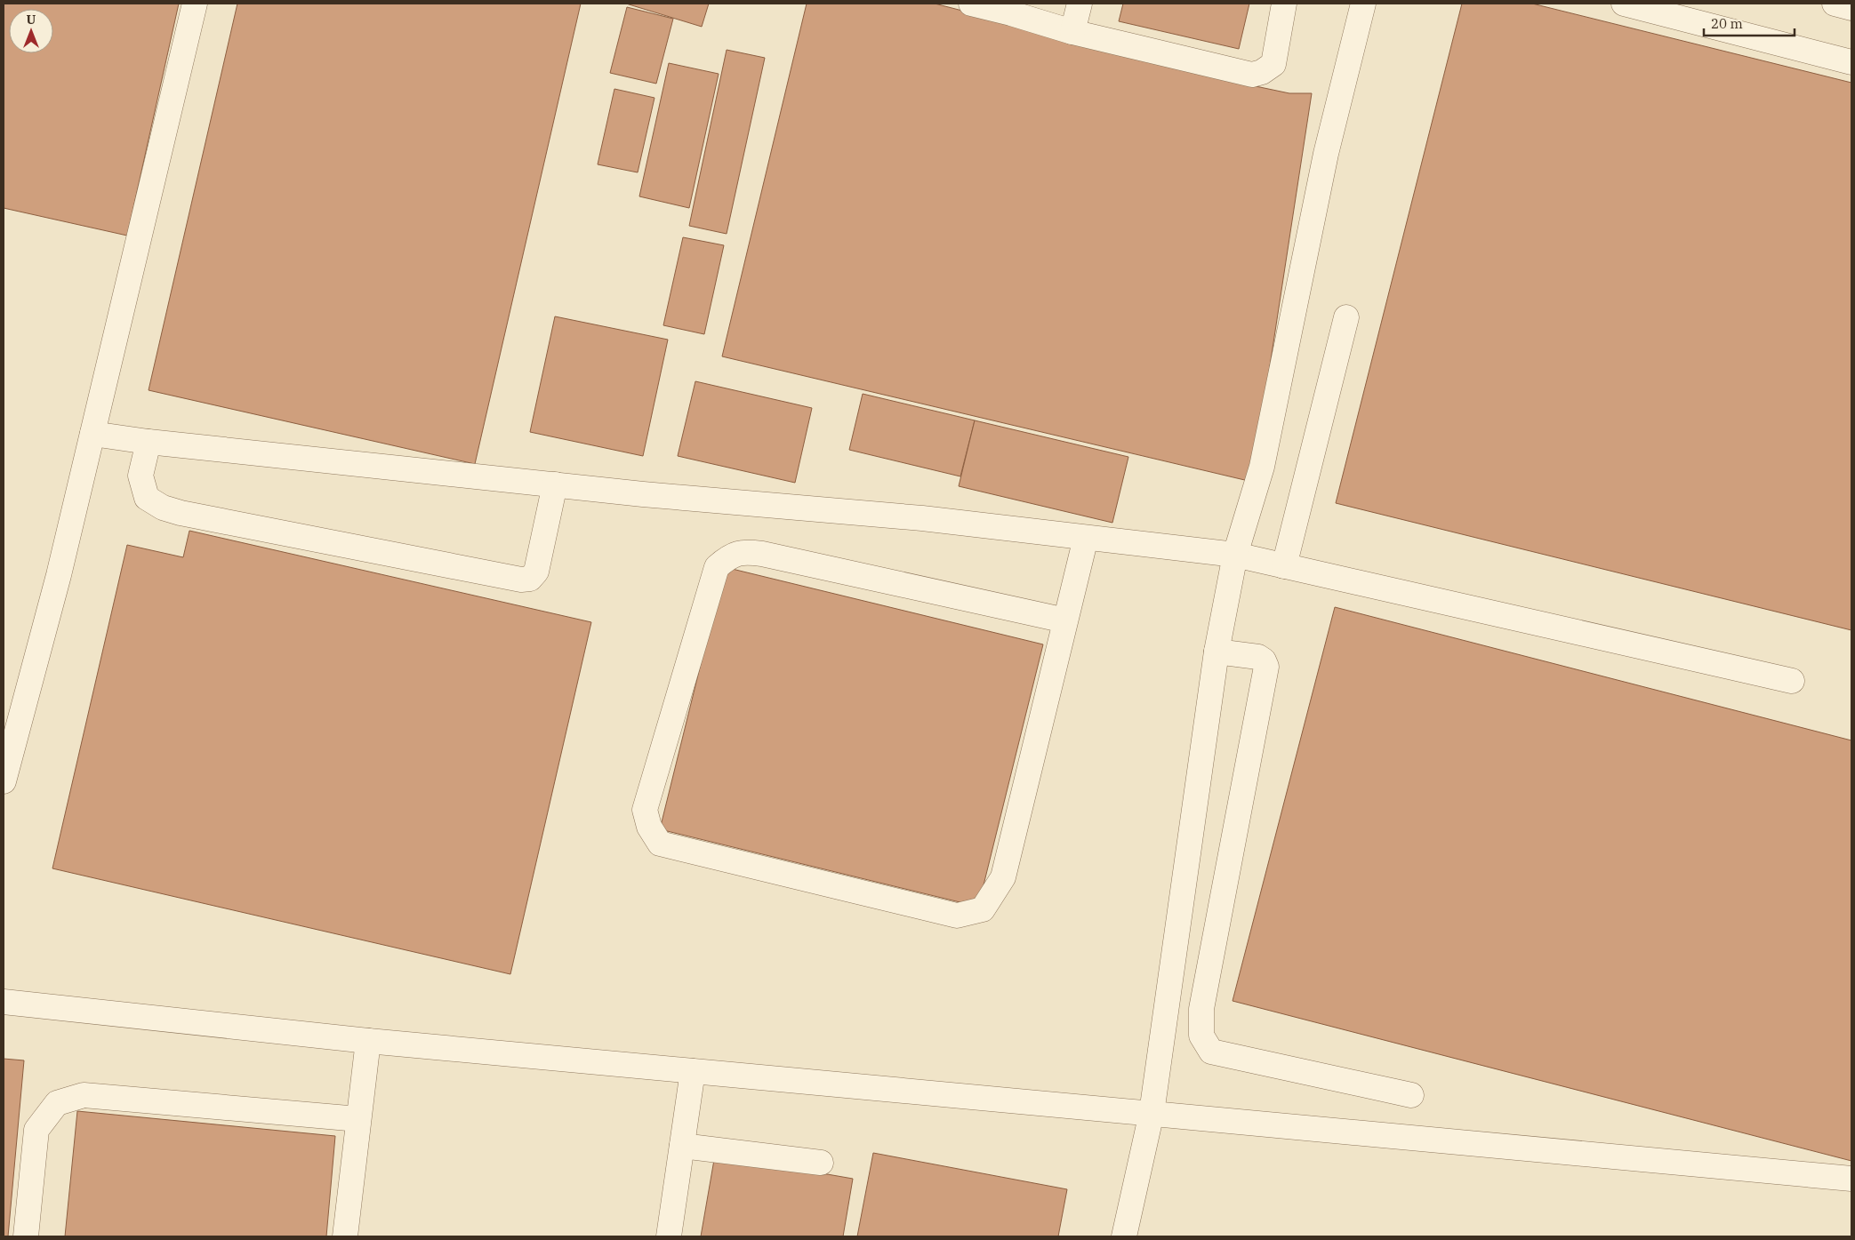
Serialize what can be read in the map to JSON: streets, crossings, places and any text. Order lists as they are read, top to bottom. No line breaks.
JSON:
{"scale_bar":"20 m","north":"top"}
